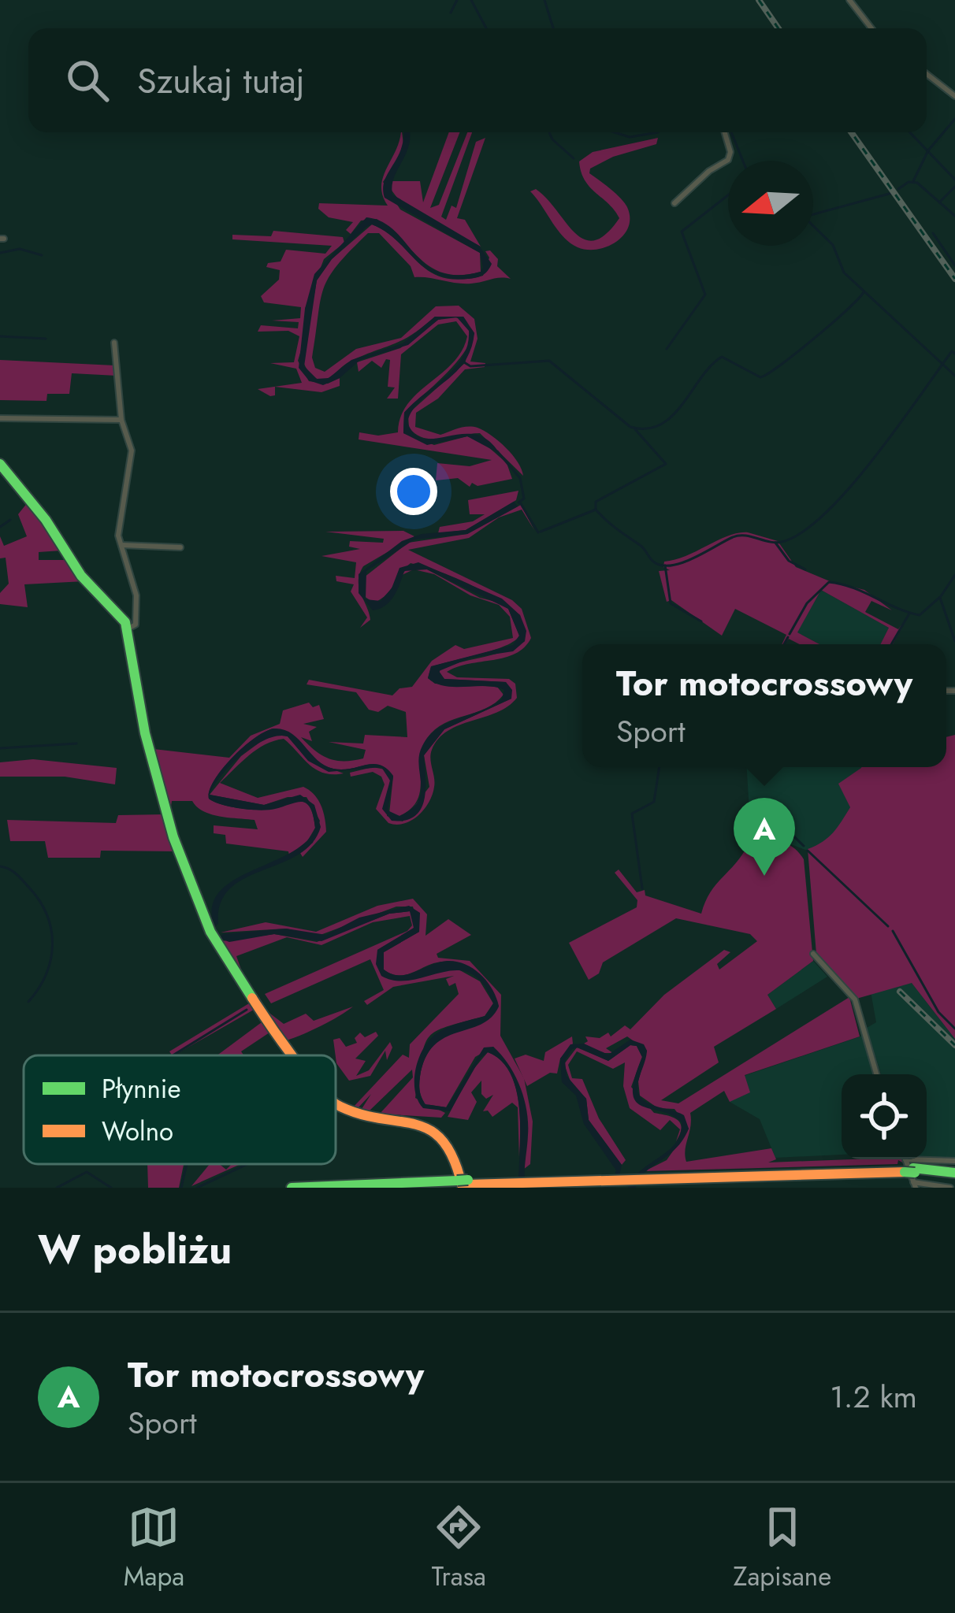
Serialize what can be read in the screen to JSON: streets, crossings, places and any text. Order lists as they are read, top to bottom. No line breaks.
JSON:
{"legend":["Płynnie","Wolno"],"north":"left","page":{"search":"Szukaj tutaj","popup":["Tor motocrossowy","Sport"],"pins":"A","heading":"W pobliżu","list":[{"mark":"A","name":"Tor motocrossowy","note":"Sport","value":"1.2 km"}],"nav":["Mapa","Trasa","Zapisane"]}}
